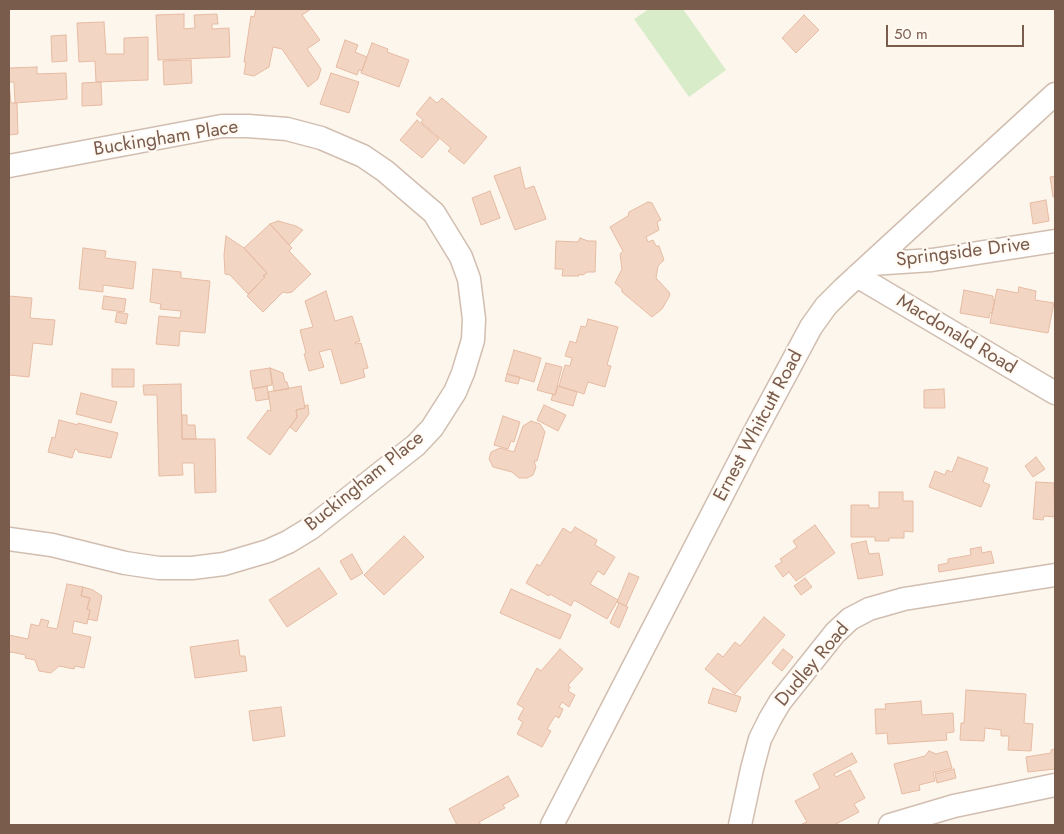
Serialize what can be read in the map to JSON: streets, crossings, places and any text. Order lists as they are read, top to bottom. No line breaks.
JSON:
{"streets":{"street":["Buckingham Place","Springside Drive","Macdonald Road","Ernest Whitcutt Road","Dudley Road"]},"crossings":[["Springside Drive","Macdonald Road"],["Springside Drive","Ernest Whitcutt Road"],["Macdonald Road","Ernest Whitcutt Road"]],"scale_bar":"50 m"}
